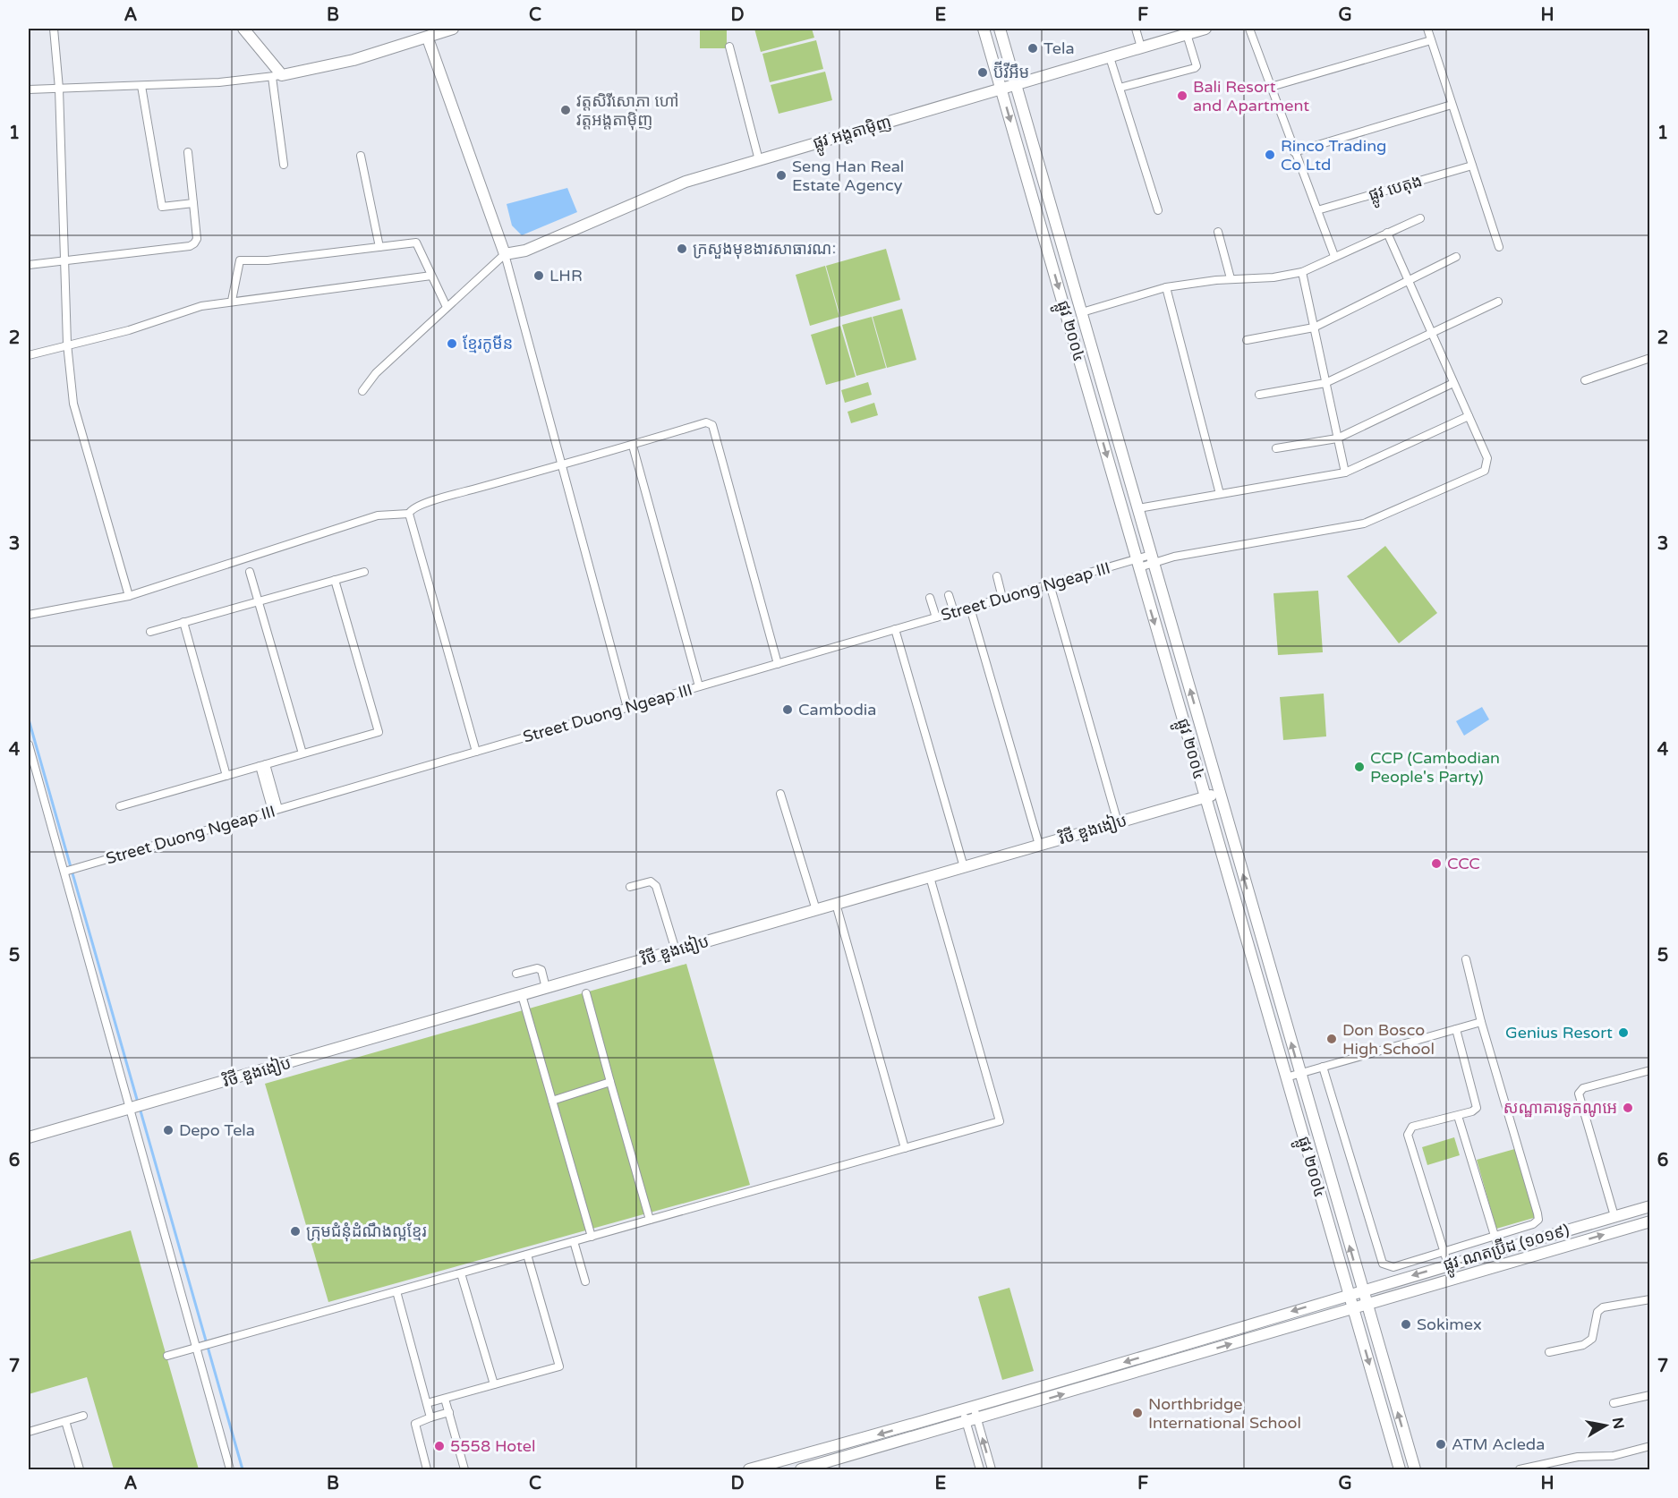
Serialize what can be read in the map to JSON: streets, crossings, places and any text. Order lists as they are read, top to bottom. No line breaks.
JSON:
{"streets":{"main road":["ផ្លូវ អង្តតាម៉ិញ","ផ្លូវ ២០០៤","វិថី ឌួងងៀប","ផ្លូវ ណតប្រ៊ីដ (១០១៩)"],"street":["ផ្លូវ បេតុង","Street Duong Ngeap III"]},"crossings":[["ផ្លូវ អង្តតាម៉ិញ","ផ្លូវ ២០០៤"],["ផ្លូវ ២០០៤","Street Duong Ngeap III"],["ផ្លូវ ២០០៤","វិថី ឌួងងៀប"],["ផ្លូវ ២០០៤","ផ្លូវ ណតប្រ៊ីដ (១០១៩)"]],"places":["Tela","ប៊ីវីអឹម","Bali Resort and Apartment","វត្តសិរីសោភា ហៅ វត្តអង្តតាម៉ិញ","Rinco Trading Co Ltd","Seng Han Real Estate Agency","ក្រសួងមុខងារសាធារណៈ","LHR","ខ្មែរកូមីន","Cambodia","CCP (Cambodian People's Party)","CCC","Genius Resort","Don Bosco High School","សណ្ឋាគារទូកណូអេ","Depo Tela","ក្រុមជំនុំដំណឹងល្អខ្មែរ","Sokimex","Northbridge International School","ATM Acleda","5558 Hotel"],"north":"right","grid":{"columns":["A","B","C","D","E","F","G","H"],"rows":["1","2","3","4","5","6","7"]}}
